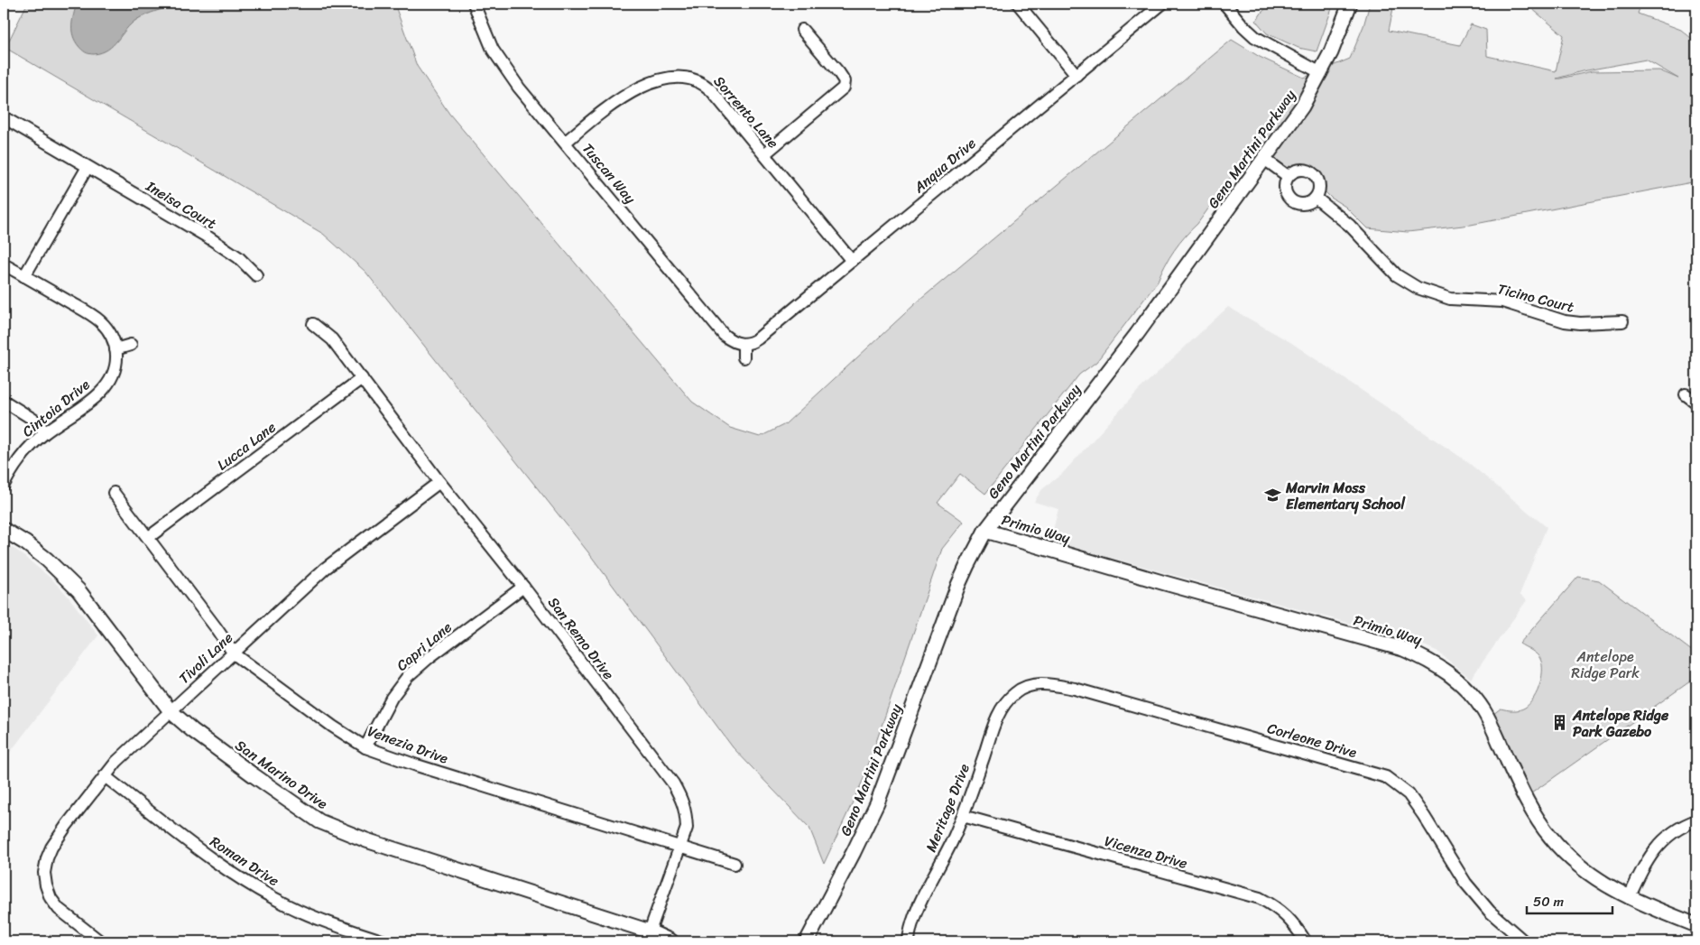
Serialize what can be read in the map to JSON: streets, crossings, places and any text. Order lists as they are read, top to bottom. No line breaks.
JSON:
{"streets":{"street":["Sorrento Lane","Geno Martini Parkway","Anqua Drive","Tuscan Way","Ineisa Court","Ticino Court","Cintoia Drive","Lucca Lane","Primio Way","San Remo Drive","Capri Lane","Tivoli Lane","Corleone Drive","Venezia Drive","San Marino Drive","Meritage Drive","Vicenza Drive","Roman Drive"]},"crossings":[["Sorrento Lane","Anqua Drive"],["Sorrento Lane","Tuscan Way"],["Geno Martini Parkway","Primio Way"],["Anqua Drive","Tuscan Way"],["Lucca Lane","San Remo Drive"],["Lucca Lane","Venezia Drive"],["San Remo Drive","Capri Lane"],["San Remo Drive","Tivoli Lane"],["San Remo Drive","Venezia Drive"],["San Remo Drive","San Marino Drive"],["Capri Lane","Venezia Drive"],["Tivoli Lane","Venezia Drive"],["Tivoli Lane","San Marino Drive"],["Tivoli Lane","Roman Drive"],["Corleone Drive","Meritage Drive"],["Meritage Drive","Vicenza Drive"]],"parks":["Antelope Ridge Park"],"places":{"school or university":["Marvin Moss Elementary School"],"building":["Antelope Ridge Park Gazebo"]},"scale_bar":"50 m"}
